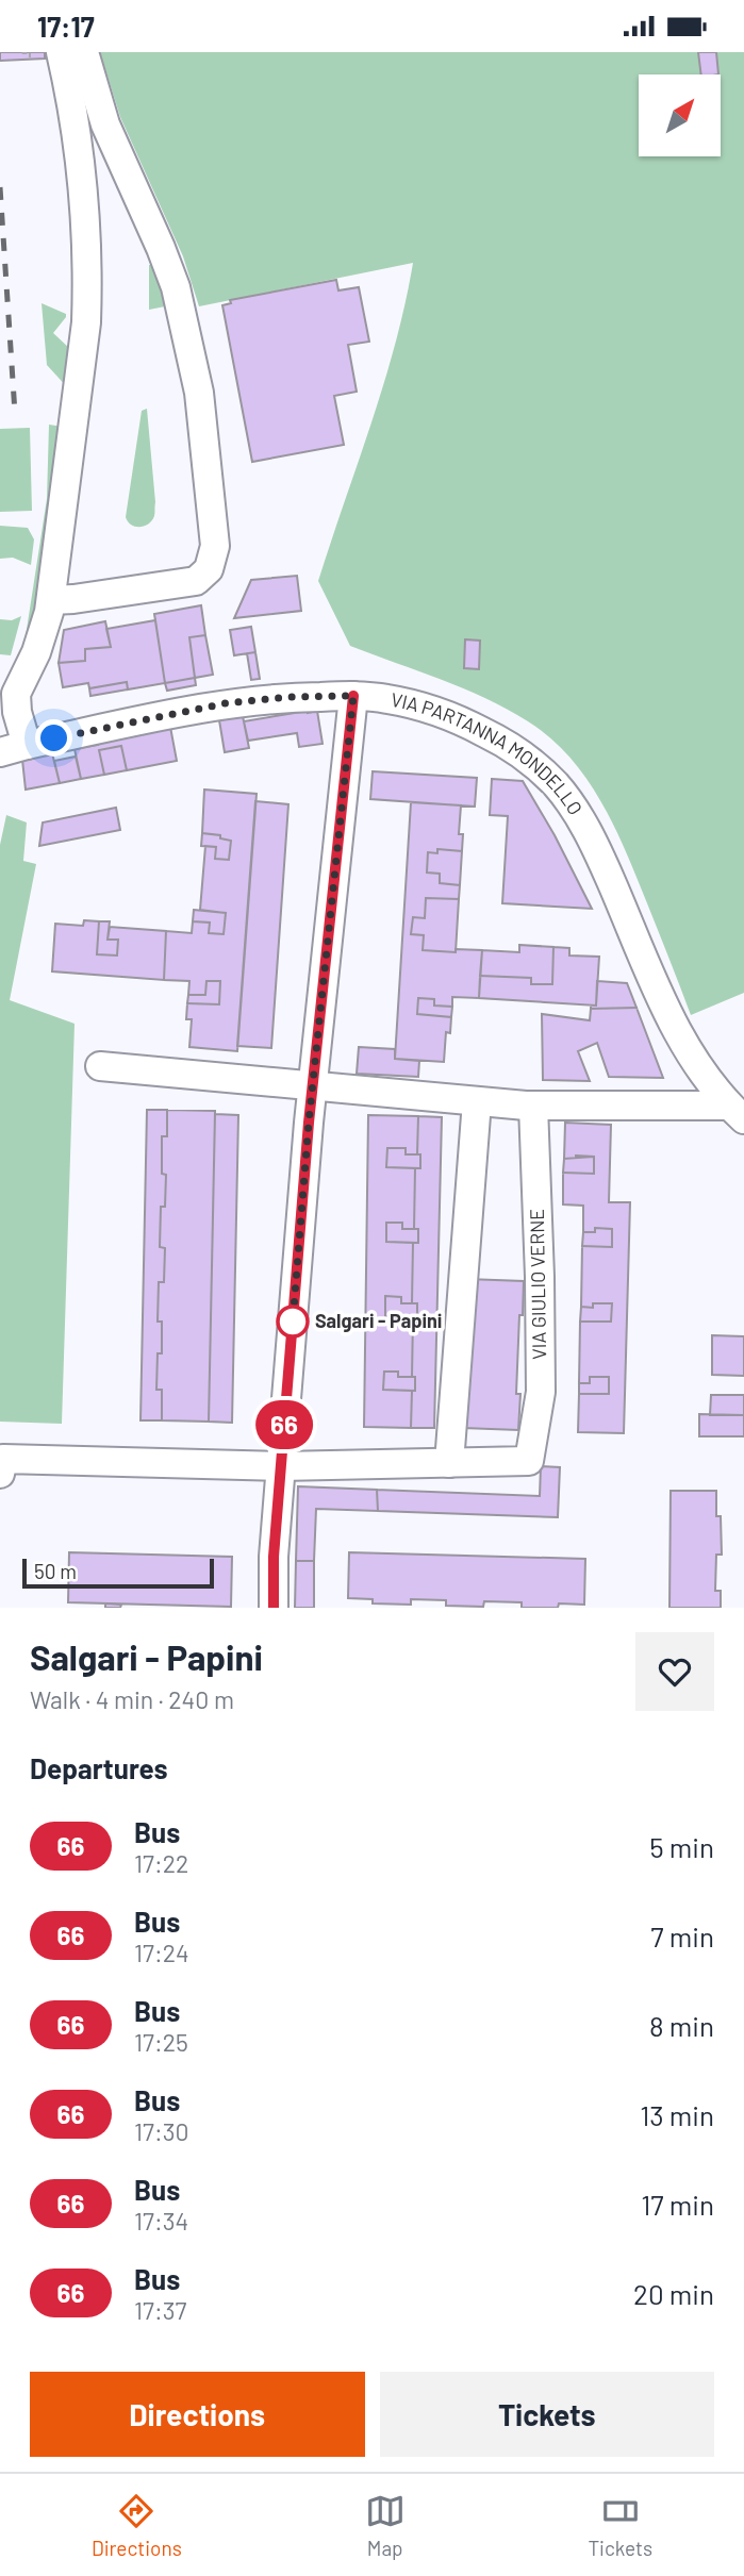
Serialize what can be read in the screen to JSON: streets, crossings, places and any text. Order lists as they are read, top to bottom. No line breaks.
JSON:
{"streets":{"street":["VIA PARTANNA MONDELLO","VIA GIULIO VERNE"]},"places":["Salgari - Papini"],"lines":["bus line 66"],"scale_bar":"50 m","north":"top right","page":{"status":"17:17","on_map":"66","scale":"50 m","heading":[["Salgari - Papini","Walk · 4 min · 240 m"],"Departures"],"list":[{"mark":"66","name":"Bus","note":"17:22","value":"5 min"},{"mark":"66","name":"Bus","note":"17:24","value":"7 min"},{"mark":"66","name":"Bus","note":"17:25","value":"8 min"},{"mark":"66","name":"Bus","note":"17:30","value":"13 min"},{"mark":"66","name":"Bus","note":"17:34","value":"17 min"},{"mark":"66","name":"Bus","note":"17:37","value":"20 min"}],"buttons":["Directions","Tickets"],"tabs":["Directions","Map","Tickets"]}}
